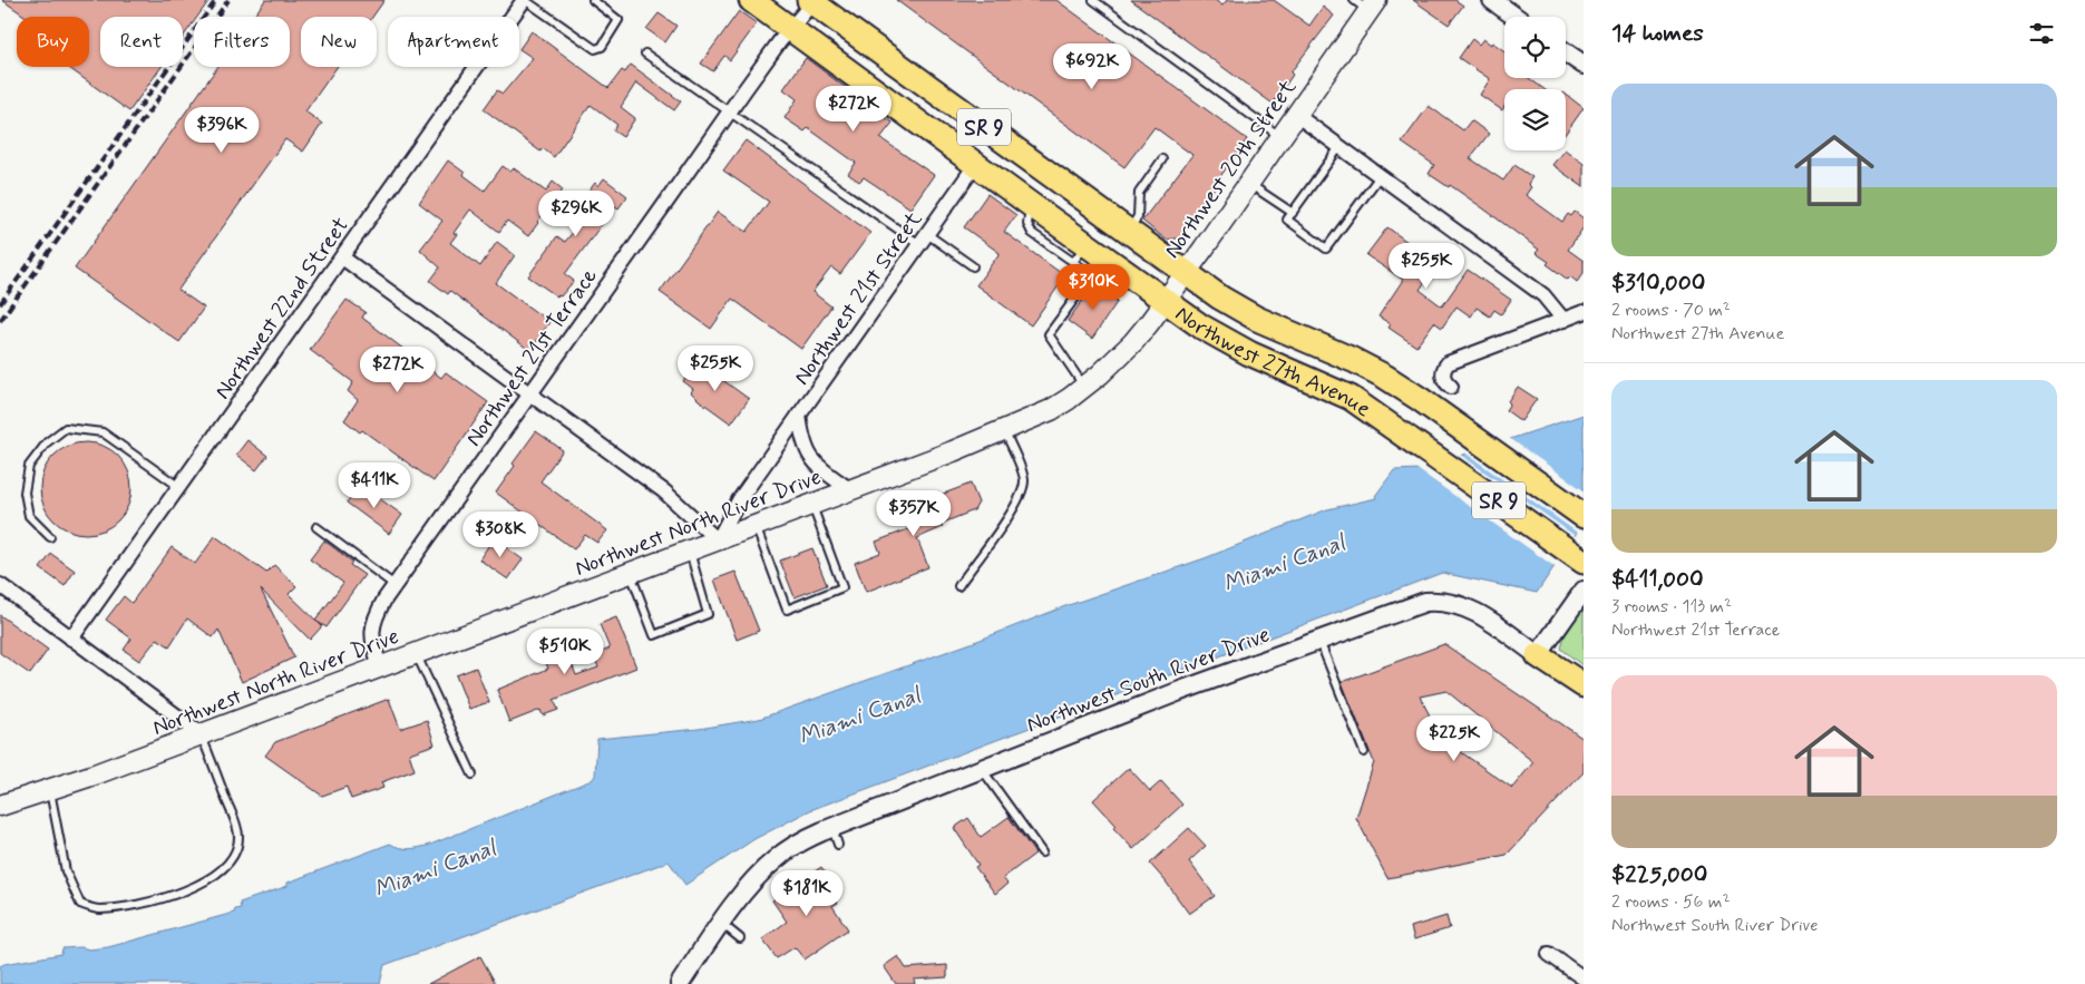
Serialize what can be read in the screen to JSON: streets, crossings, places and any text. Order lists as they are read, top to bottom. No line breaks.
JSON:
{"streets":{"highway":["SR 9","Northwest 27th Avenue"],"main road":["Northwest 20th Street","Northwest North River Drive"],"street":["Northwest 21st Street","Northwest 22nd Street","Northwest 21st Terrace","Northwest South River Drive"]},"crossings":[["Northwest 20th Street","Northwest 27th Avenue"],["Northwest 20th Street","Northwest North River Drive"],["Northwest 21st Street","Northwest 27th Avenue"],["Northwest 21st Street","Northwest North River Drive"],["Northwest 21st Terrace","Northwest 27th Avenue"],["Northwest 21st Terrace","Northwest North River Drive"]],"water":["Miami Canal"],"page":{"heading":"14 homes","chip":["Buy","Rent","Filters","New","Apartment"],"price":["$692K","$272K","$396K","$296K","$255K","$310K","$255K","$272K","$411K","$357K","$308K","$510K","$225K","$181K"],"list":[{"name":"$310,000","note":"2 rooms · 70 m² · Northwest 27th Avenue"},{"name":"$411,000","note":"3 rooms · 113 m² · Northwest 21st Terrace"},{"name":"$225,000","note":"2 rooms · 56 m² · Northwest South River Drive"}]}}
